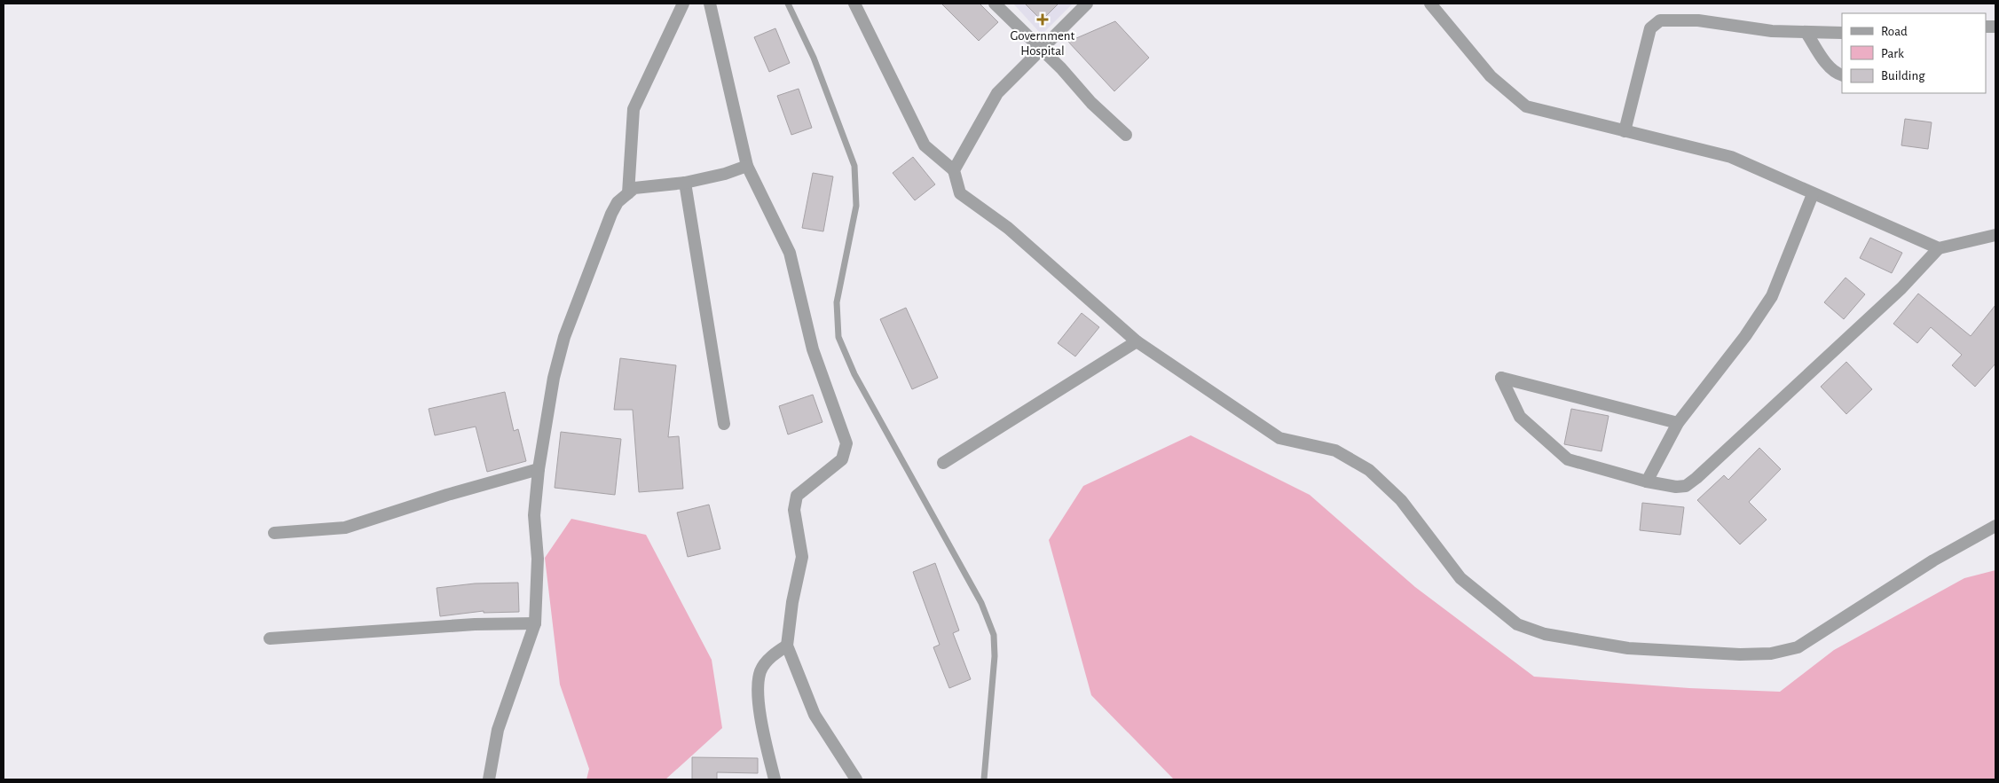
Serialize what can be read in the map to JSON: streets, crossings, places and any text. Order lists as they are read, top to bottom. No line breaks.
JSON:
{"places":{"health":["Government Hospital"]},"legend":["Road","Park","Building"]}
